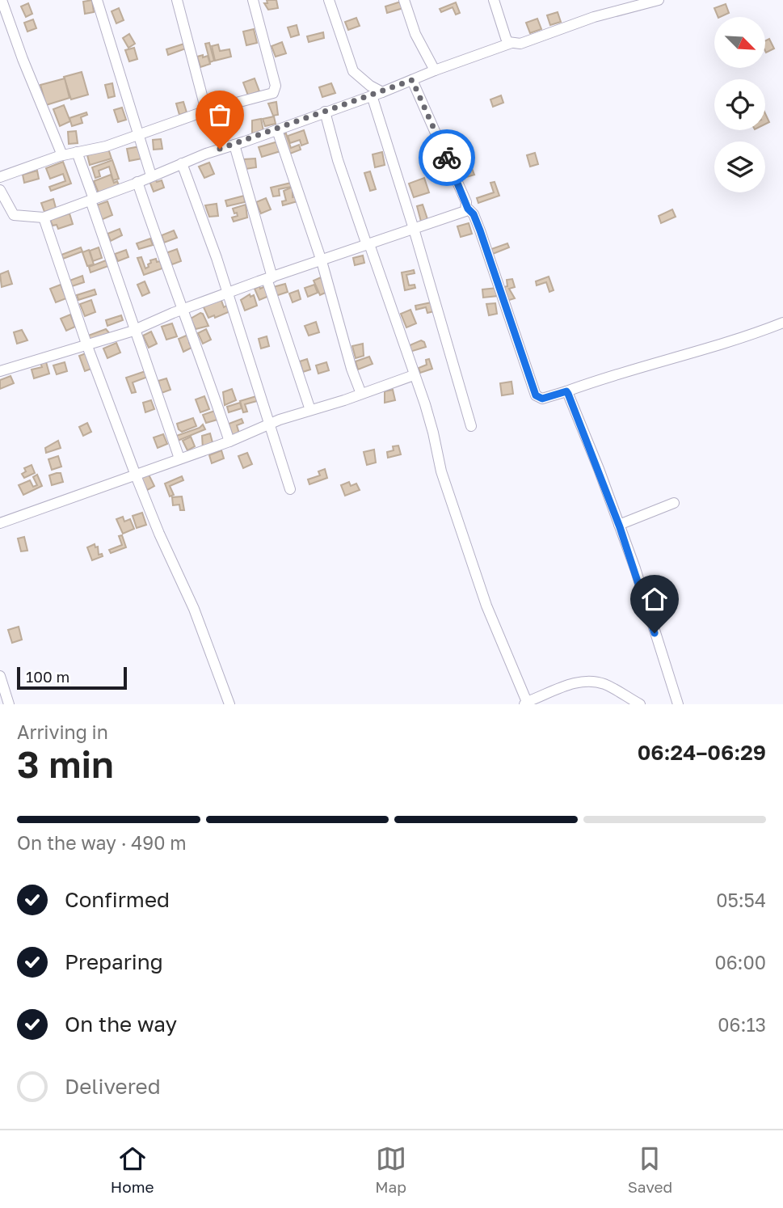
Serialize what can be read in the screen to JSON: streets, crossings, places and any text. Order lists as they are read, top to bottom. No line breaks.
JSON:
{"scale_bar":"100 m","north":"bottom right","page":{"scale":"100 m","heading":["3 min","Arriving in","06:24–06:29"],"bar":"On the way · 490 m","list":[["Confirmed","05:54"],["Preparing","06:00"],["On the way","06:13"],"Delivered"],"tabs":["Home","Map","Saved"]}}
